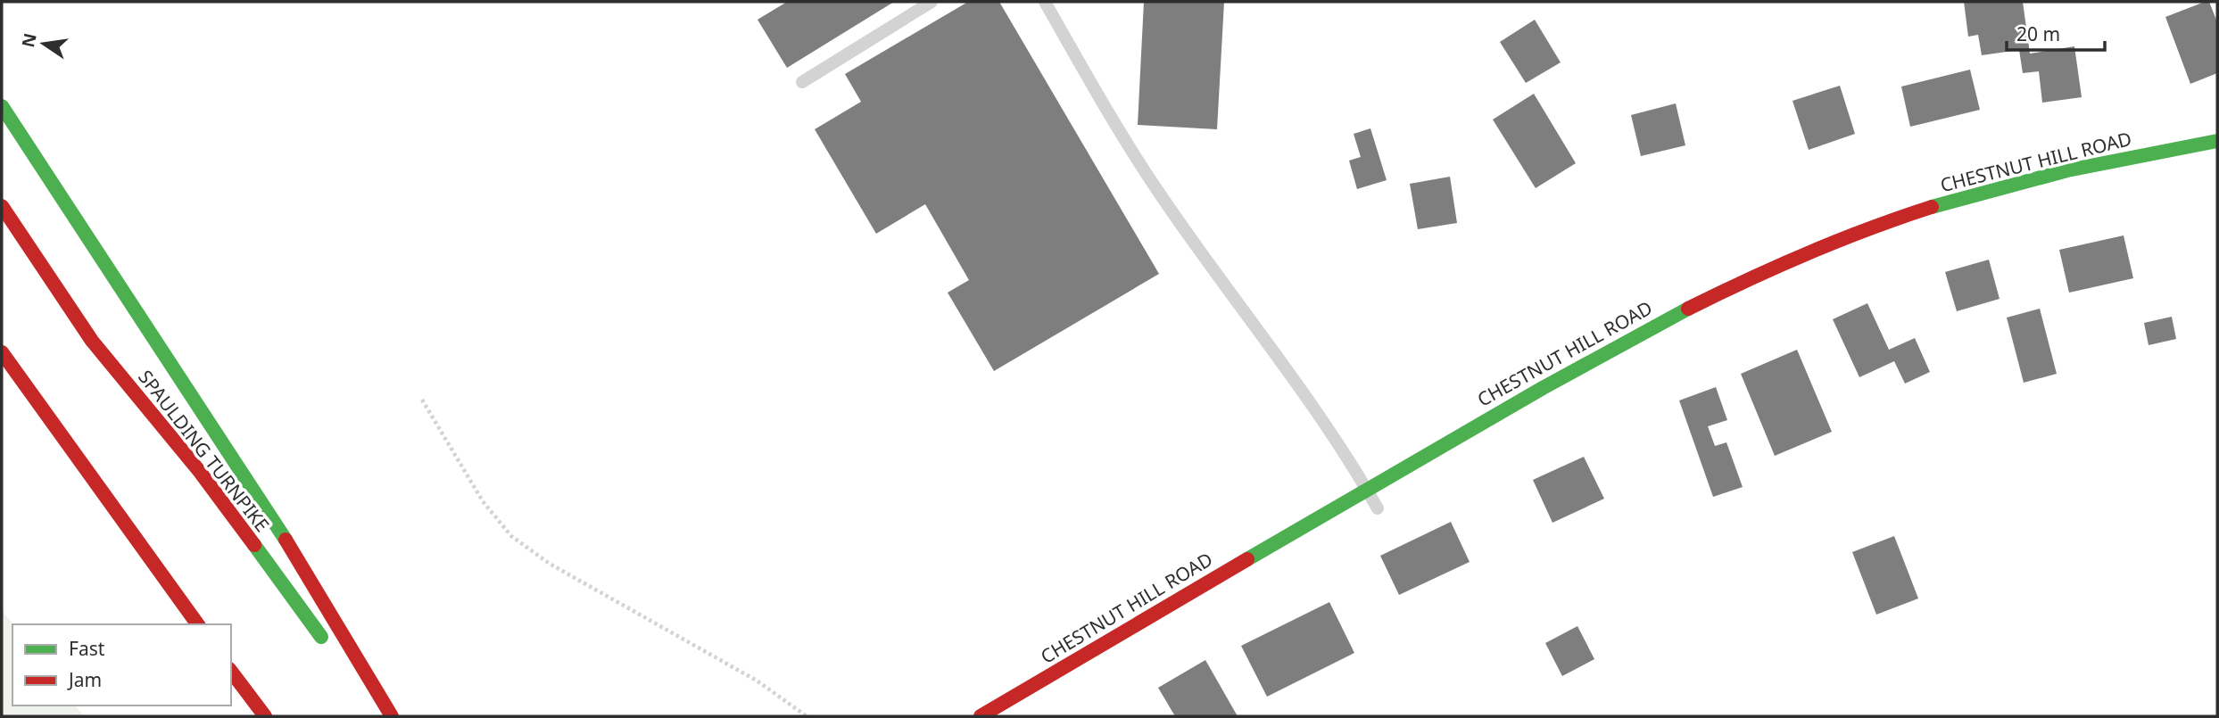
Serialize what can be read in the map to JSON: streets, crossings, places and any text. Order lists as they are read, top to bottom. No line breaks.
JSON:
{"streets":{"main road":["CHESTNUT HILL ROAD","SPAULDING TURNPIKE"]},"legend":["Fast","Jam"],"scale_bar":"20 m","north":"left"}
